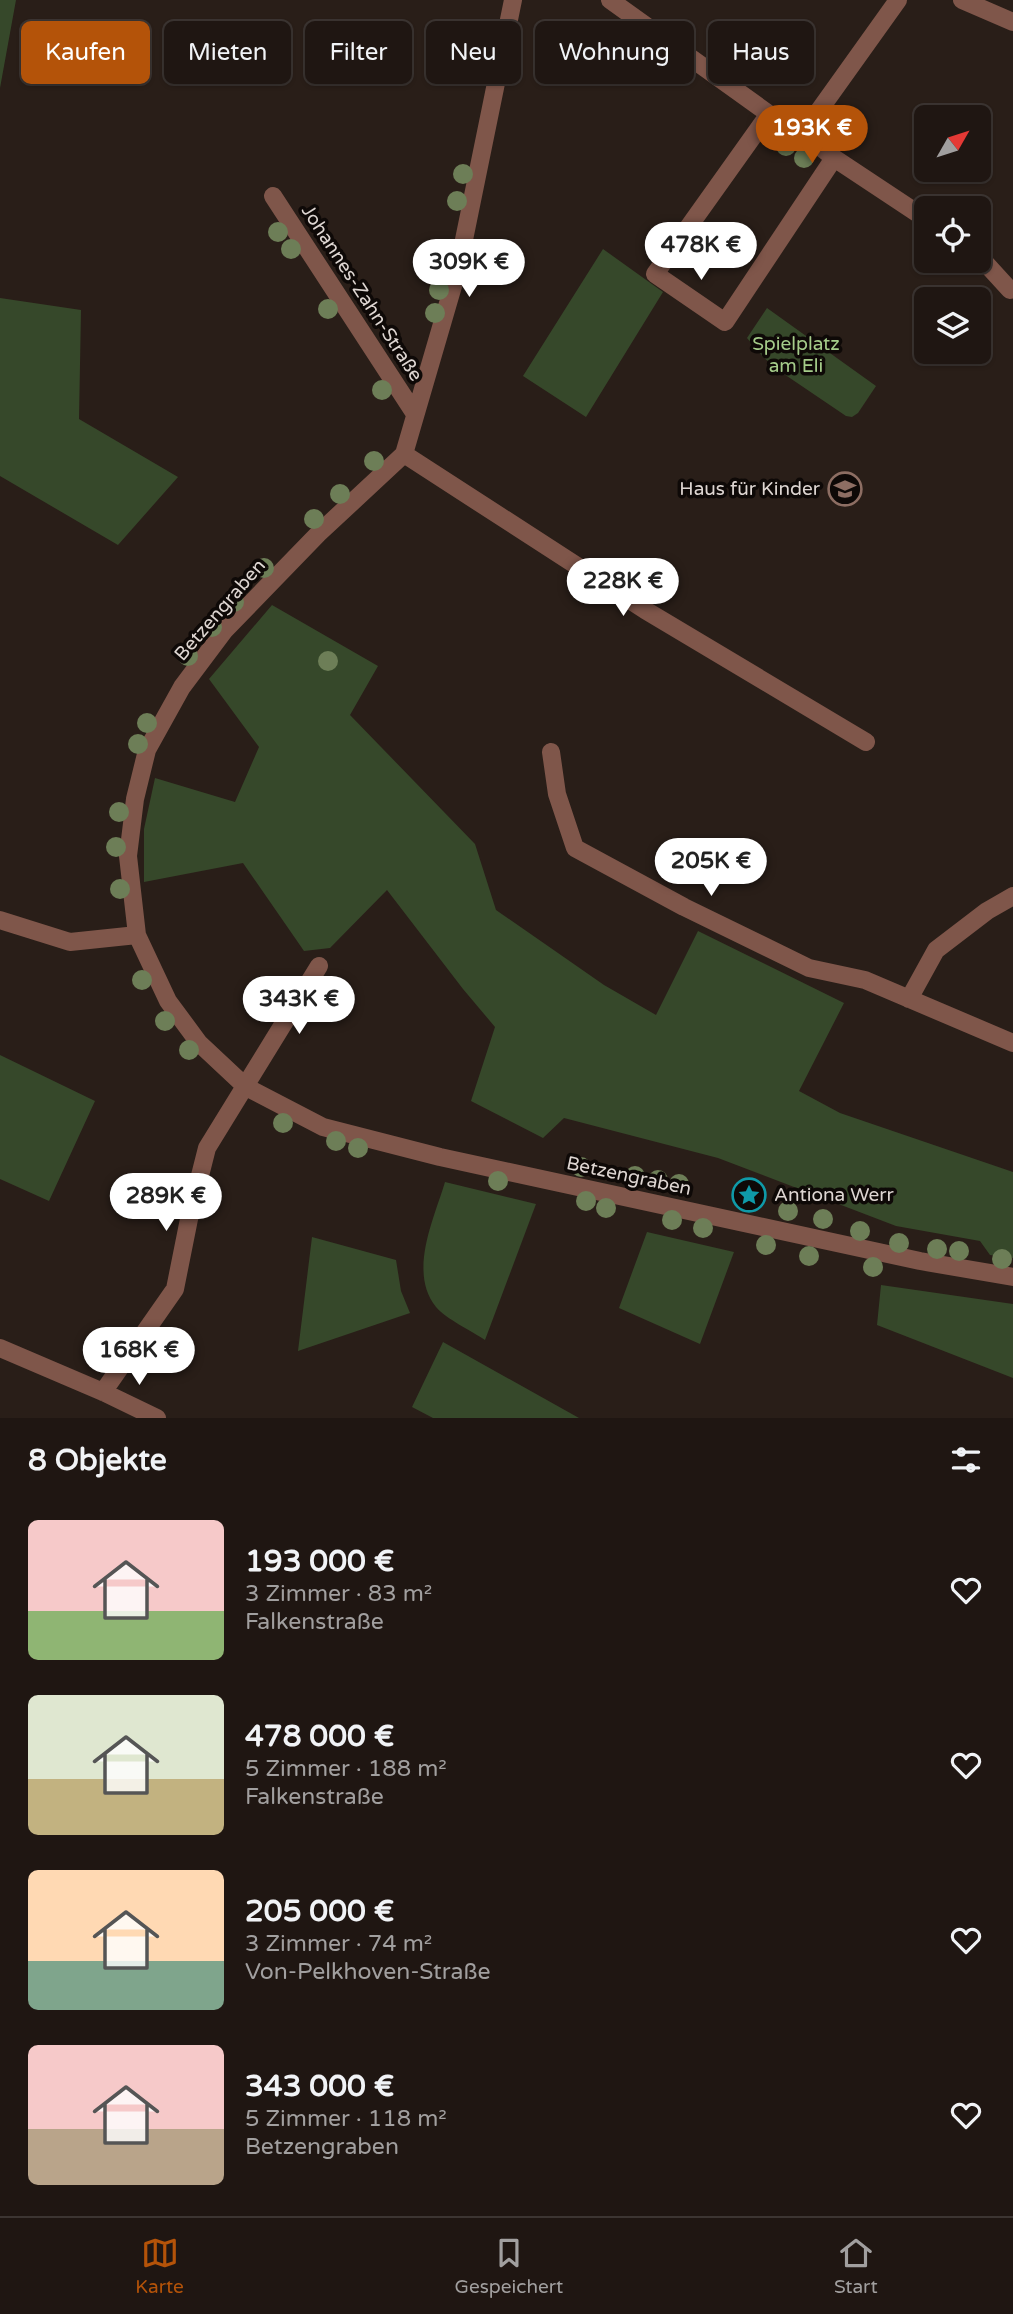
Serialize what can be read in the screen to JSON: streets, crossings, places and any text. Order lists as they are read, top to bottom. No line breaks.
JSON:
{"streets":{"street":["Johannes-Zahn-Straße","Betzengraben"]},"parks":["Spielplatz am Eli"],"places":{"school or university":["Haus für Kinder"],"place":["Antiona Werr"]},"north":"top right","page":{"chip":["Kaufen","Mieten","Filter","Neu","Wohnung","Haus"],"price":["193K €","478K €","309K €","228K €","205K €","343K €","289K €","168K €"],"heading":"8 Objekte","list":[{"name":"193 000 €","note":"3 Zimmer · 83 m² · Falkenstraße"},{"name":"478 000 €","note":"5 Zimmer · 188 m² · Falkenstraße"},{"name":"205 000 €","note":"3 Zimmer · 74 m² · Von-Pelkhoven-Straße"},{"name":"343 000 €","note":"5 Zimmer · 118 m² · Betzengraben"}],"tabs":["Karte","Gespeichert","Start"]}}
